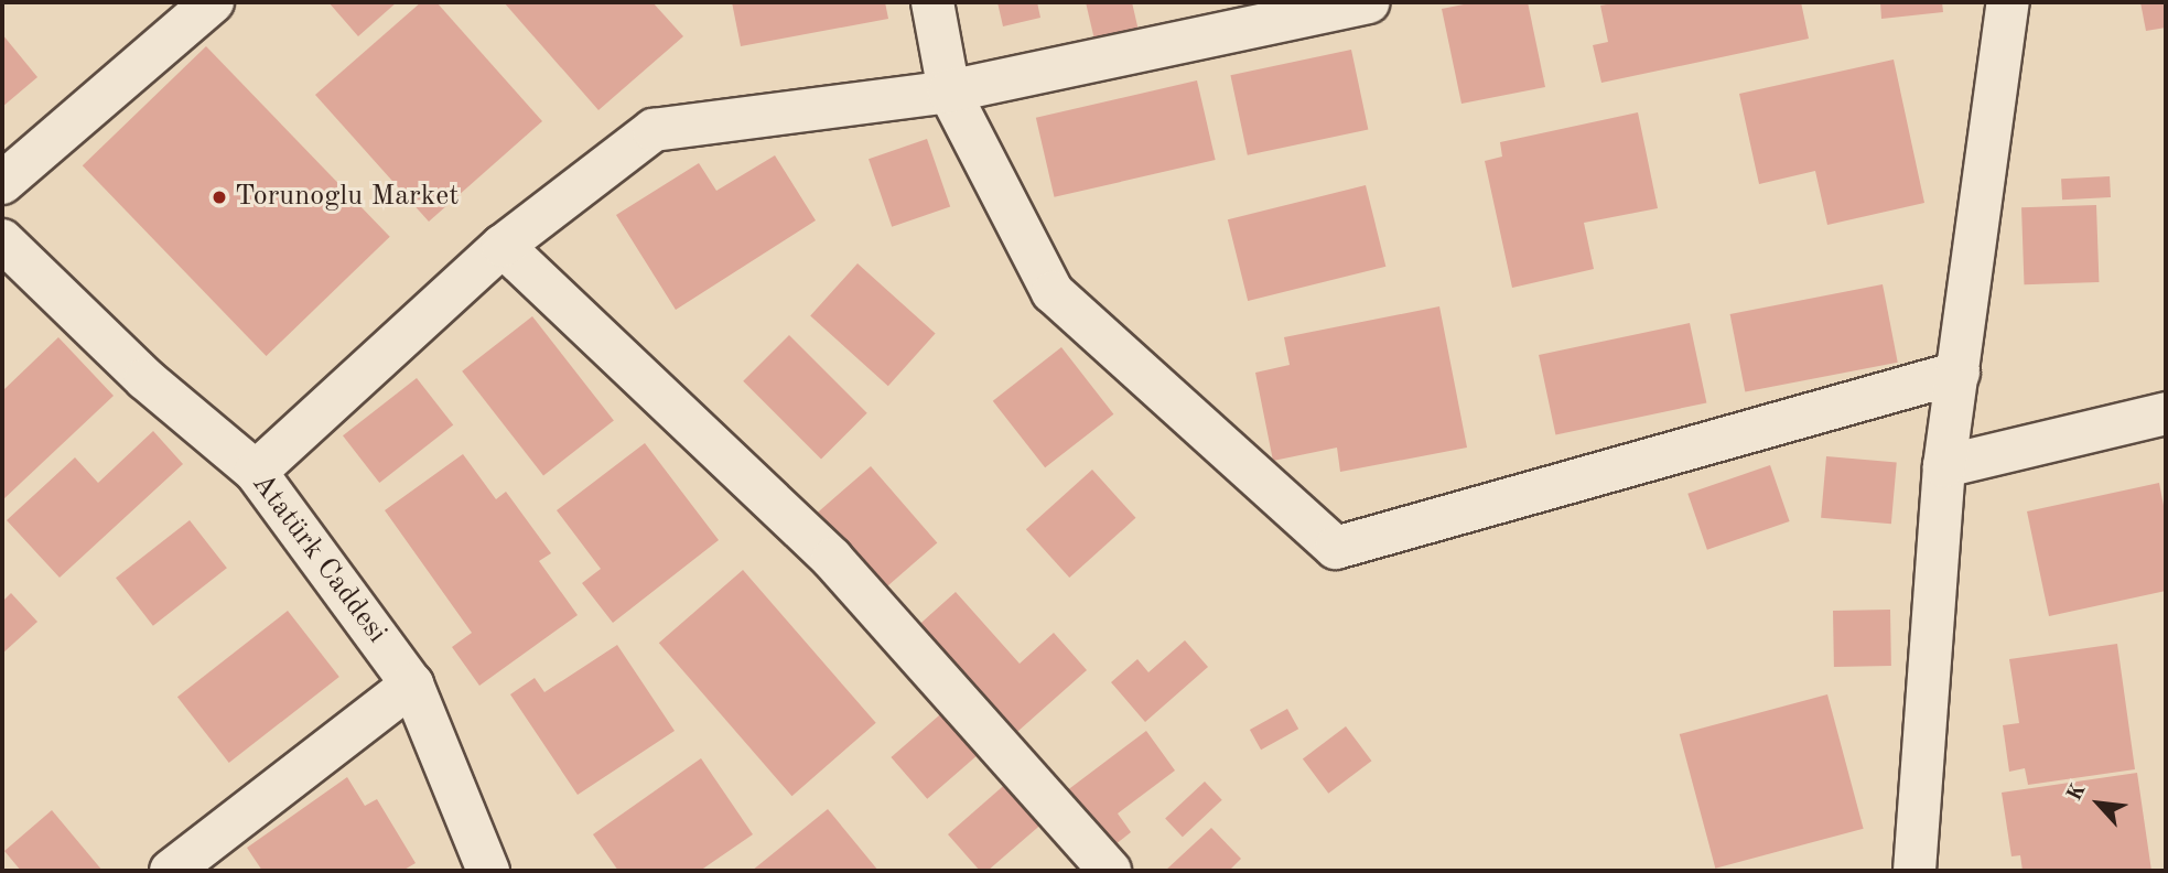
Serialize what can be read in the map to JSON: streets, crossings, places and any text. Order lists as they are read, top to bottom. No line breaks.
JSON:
{"streets":{"street":["Atatürk Caddesi"]},"places":["Torunoglu Market"],"north":"top left"}
